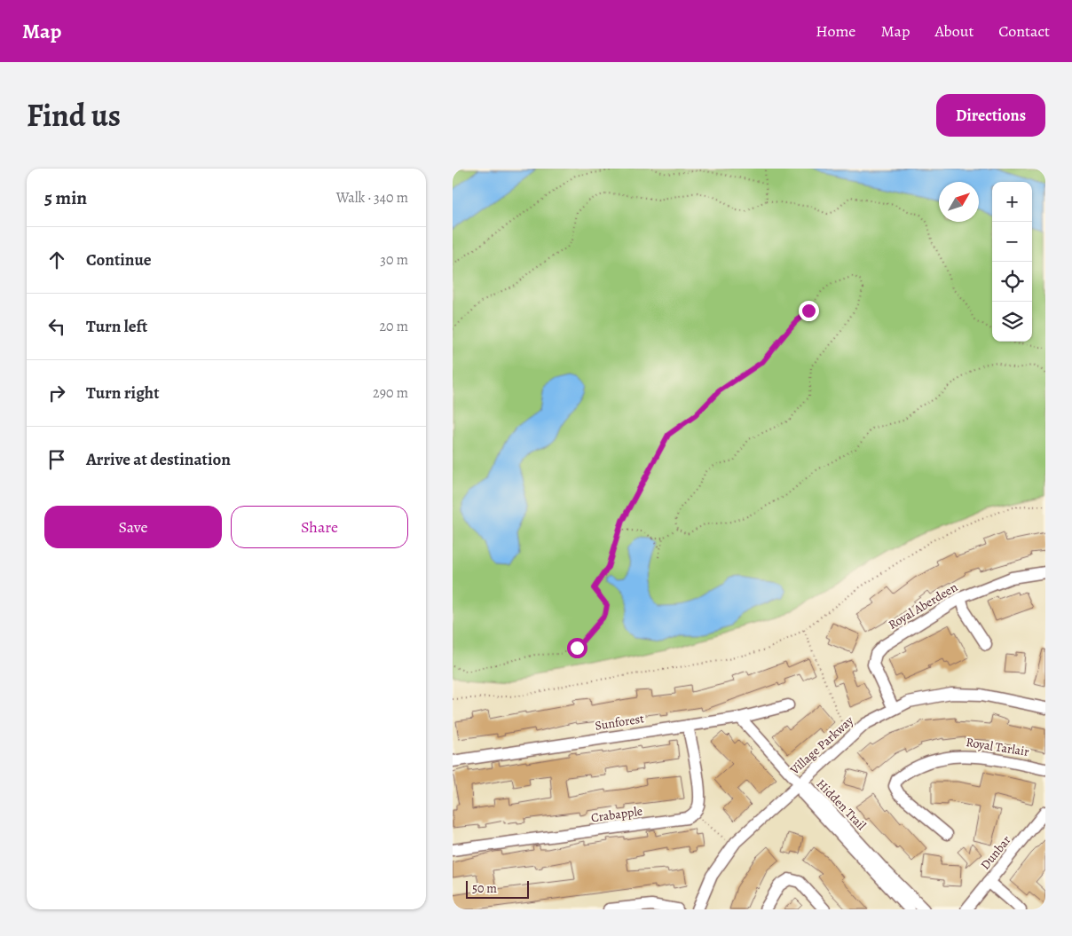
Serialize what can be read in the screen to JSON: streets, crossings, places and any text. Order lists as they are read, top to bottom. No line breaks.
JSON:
{"streets":{"street":["Royal Aberdeen","Sunforest","Village Parkway","Royal Tarlair","Hidden Trail","Crabapple","Dunbar"]},"crossings":[["Royal Aberdeen","Village Parkway"],["Sunforest","Hidden Trail"],["Village Parkway","Hidden Trail"]],"scale_bar":"50 m","north":"top right","page":{"header":"Map","nav":["Home","Map","About","Contact"],"title":"Find us","buttons":["Directions",["Save","Share"]],"heading":["5 min","Walk · 340 m"],"map_buttons":["+","−"],"list":[["Continue","30 m"],["Turn left","20 m"],["Turn right","290 m"],"Arrive at destination"],"scale":"50 m"}}
